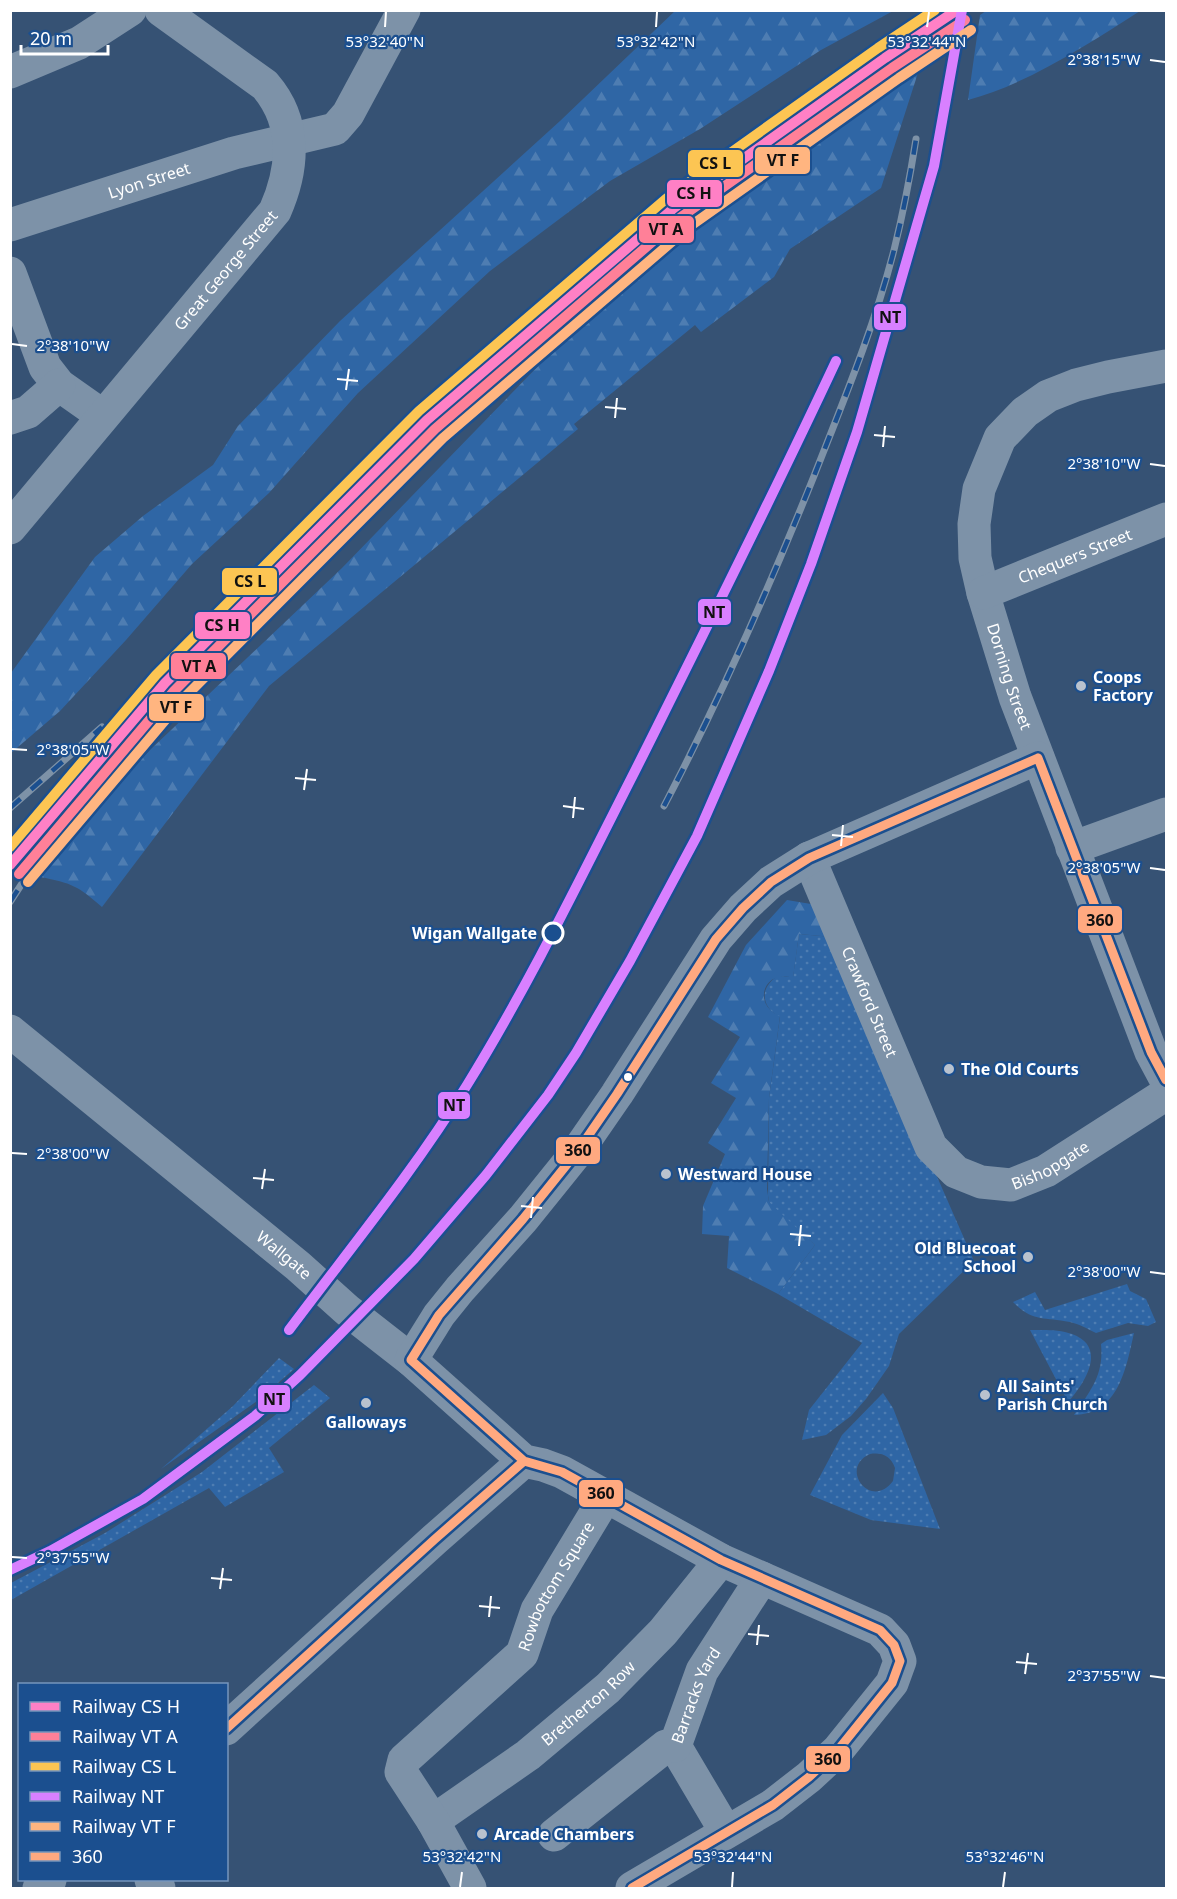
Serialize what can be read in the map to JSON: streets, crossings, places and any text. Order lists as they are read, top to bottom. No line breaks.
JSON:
{"streets":{"street":["Lyon Street","Great George Street","Chequers Street","Dorning Street","Crawford Street","Bishopgate","Wallgate","Rowbottom Square","Barracks Yard","Bretherton Row"]},"crossings":[["Lyon Street","Great George Street"],["Chequers Street","Dorning Street"],["Crawford Street","Bishopgate"],["Wallgate","Rowbottom Square"],["Wallgate","Barracks Yard"],["Wallgate","Bretherton Row"],["Rowbottom Square","Bretherton Row"]],"places":["Coops Factory","Wigan Wallgate","The Old Courts","Westward House","Old Bluecoat School","All Saints' Parish Church","Galloways","Arcade Chambers"],"lines":["rail line NT","transit line 360"],"legend":["Railway CS H","Railway VT A","Railway CS L","Railway NT","Railway VT F","360"],"scale_bar":"20 m","coordinates":["53°32'40\"N","53°32'42\"N","53°32'44\"N","2°38'15\"W","2°38'10\"W","2°38'05\"W","2°38'00\"W","2°37'55\"W","53°32'46\"N"]}
